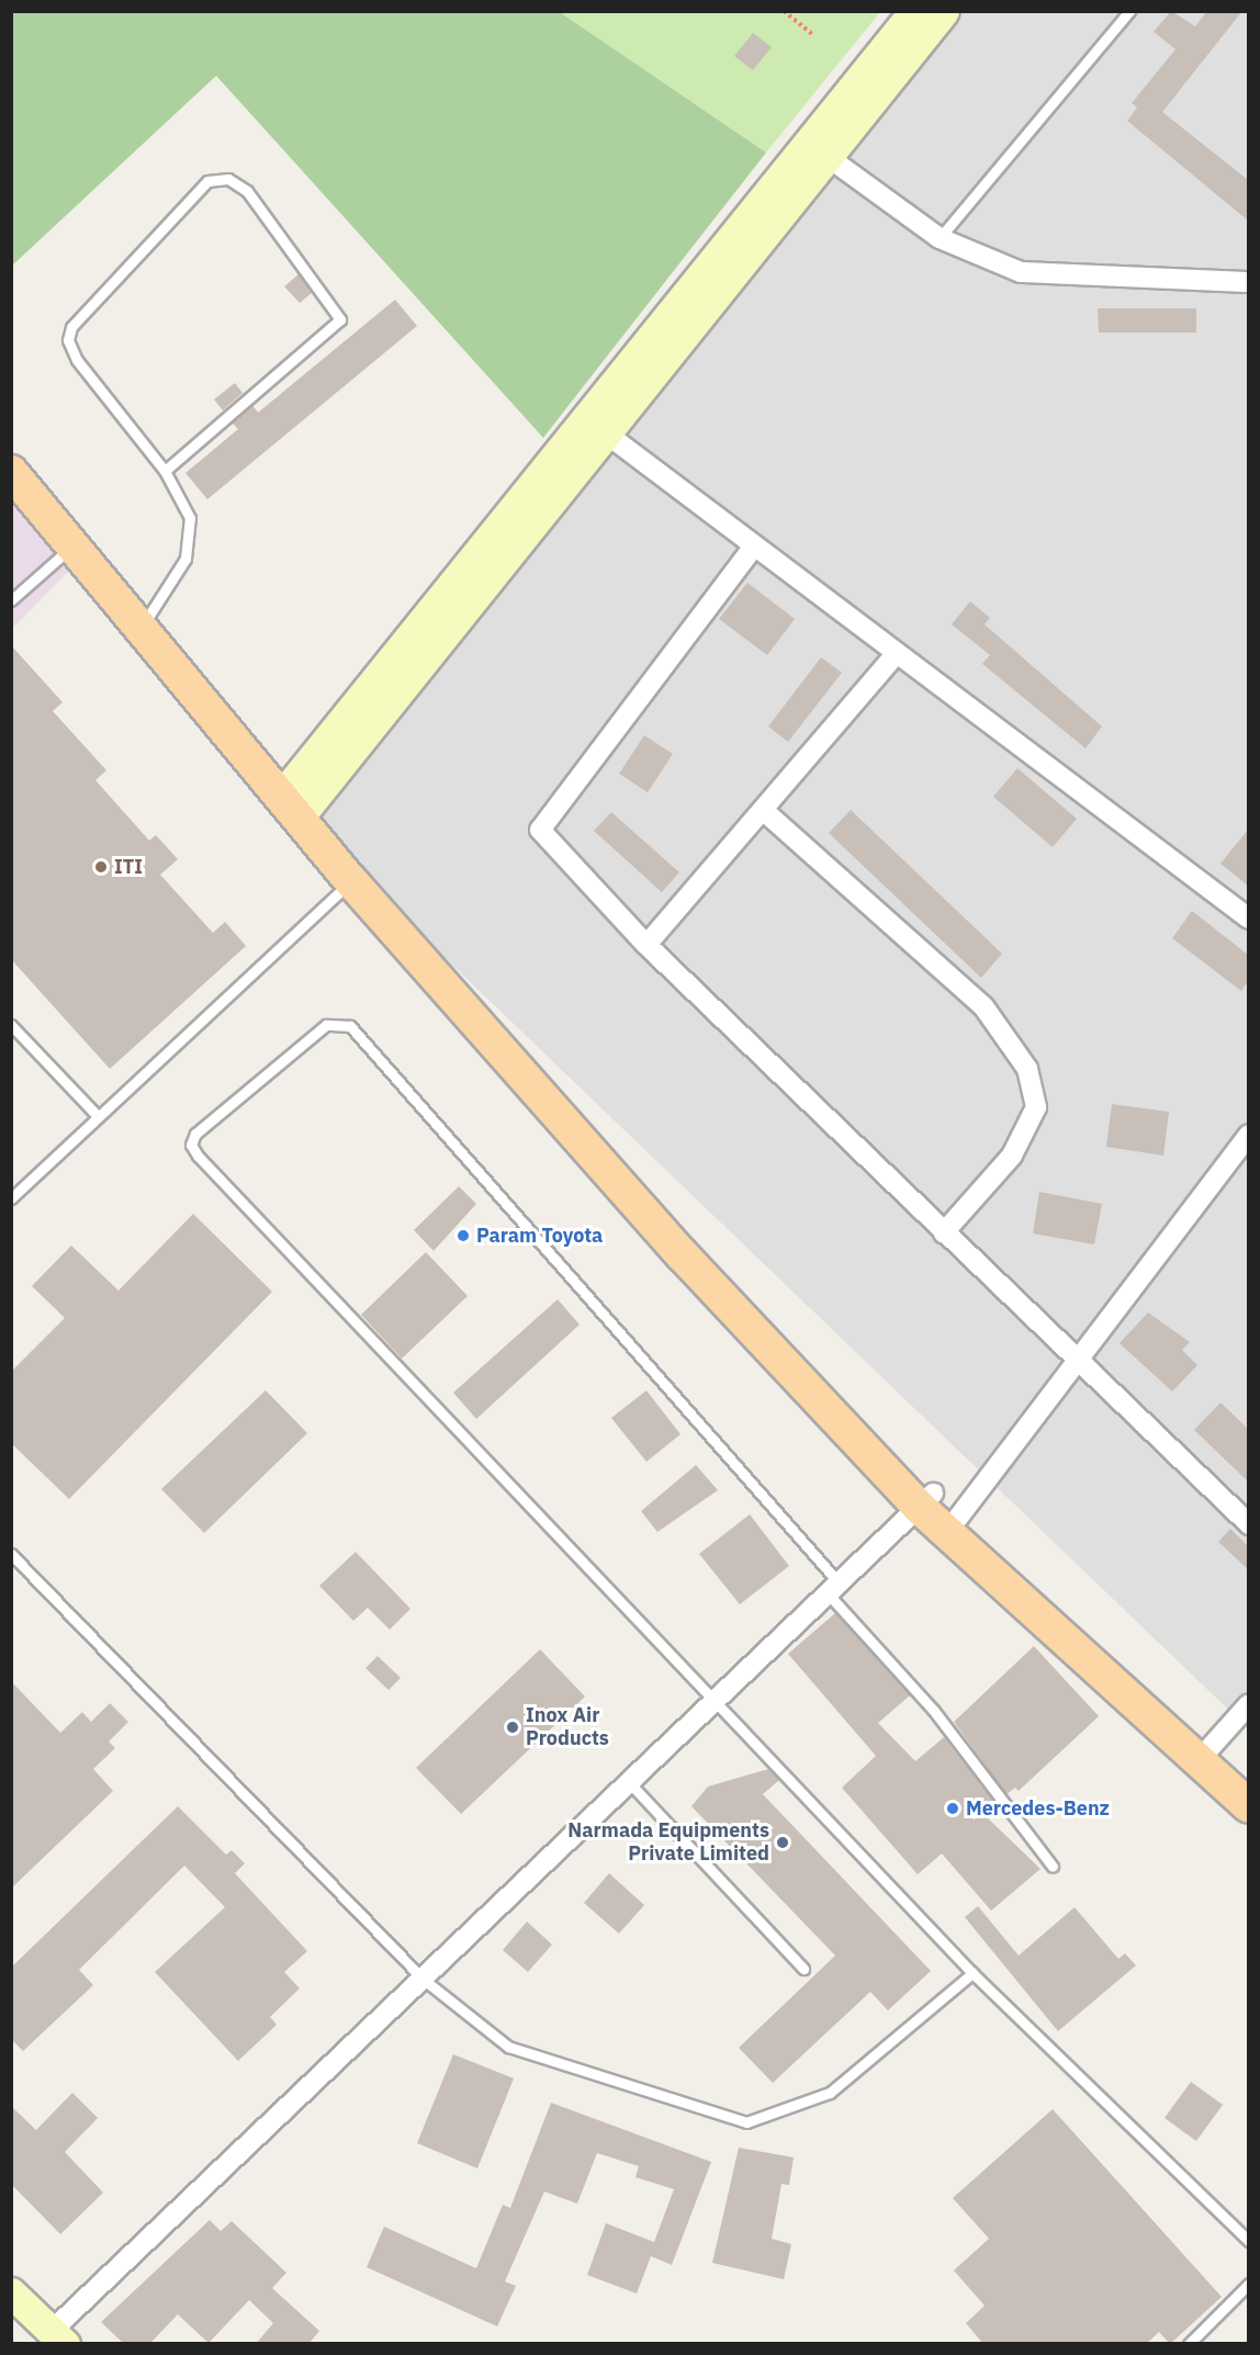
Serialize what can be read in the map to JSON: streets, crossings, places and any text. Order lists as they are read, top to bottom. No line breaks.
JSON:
{"places":["ITI","Param Toyota","Inox Air Products","Mercedes-Benz","Narmada Equipments Private Limited"]}
